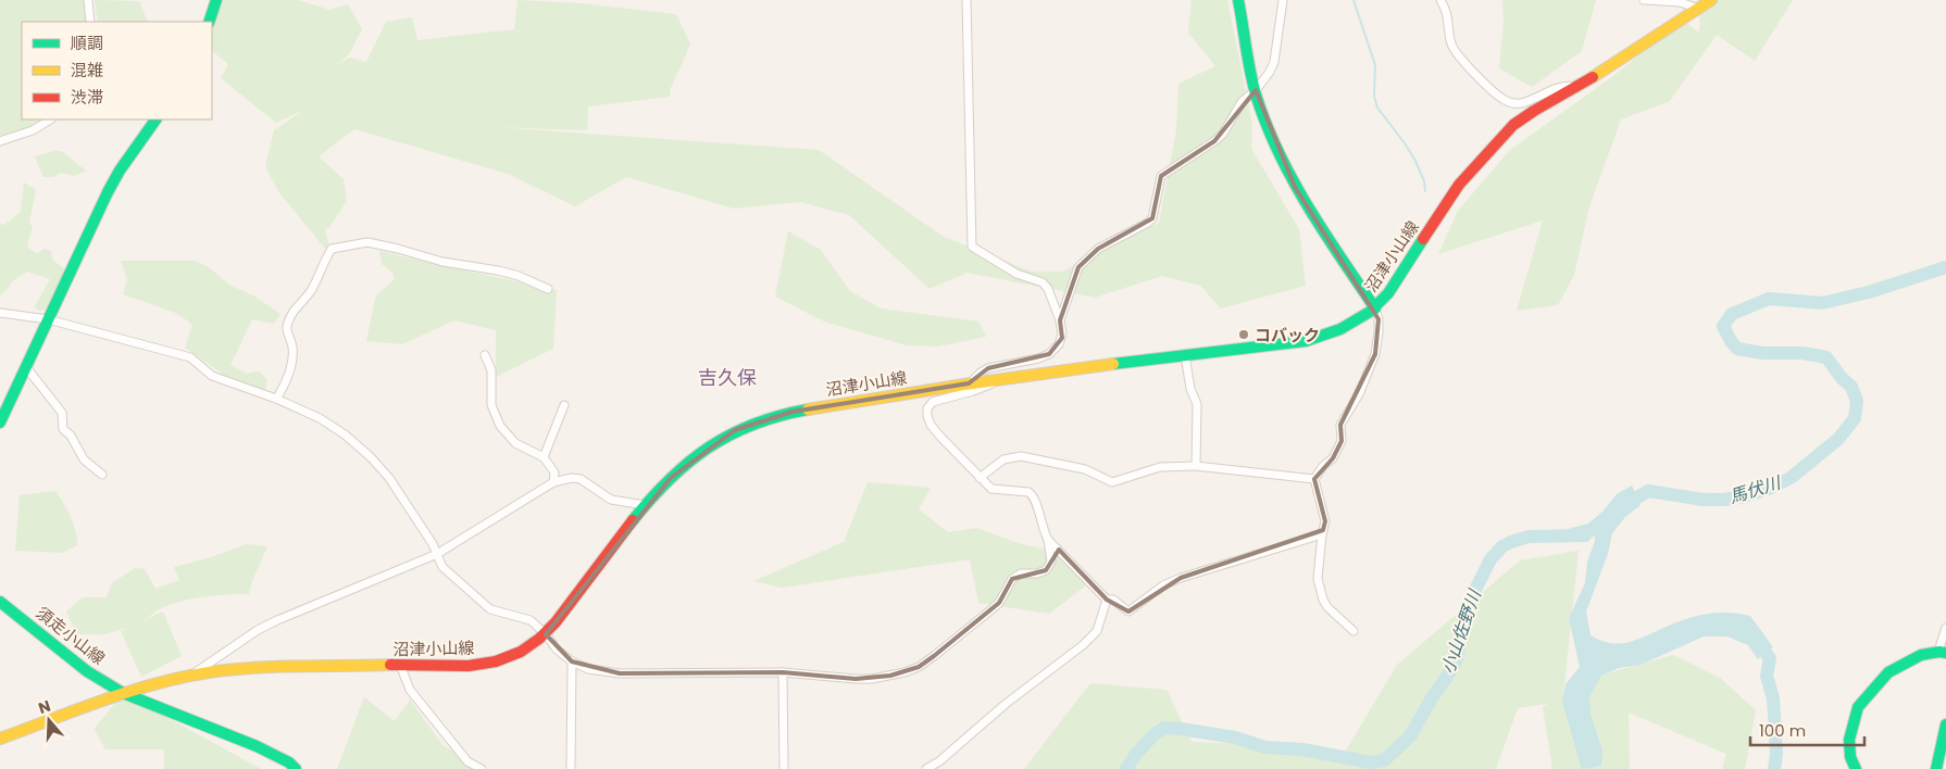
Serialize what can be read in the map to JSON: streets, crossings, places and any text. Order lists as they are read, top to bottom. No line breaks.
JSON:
{"streets":{"main road":["沼津小山線","須走小山線"]},"crossings":[["沼津小山線","須走小山線"]],"districts":["吉久保"],"water":["馬伏川","小山佐野川"],"places":["コバック"],"legend":["順調","混雑","渋滞"],"scale_bar":"100 m","north":"top"}
